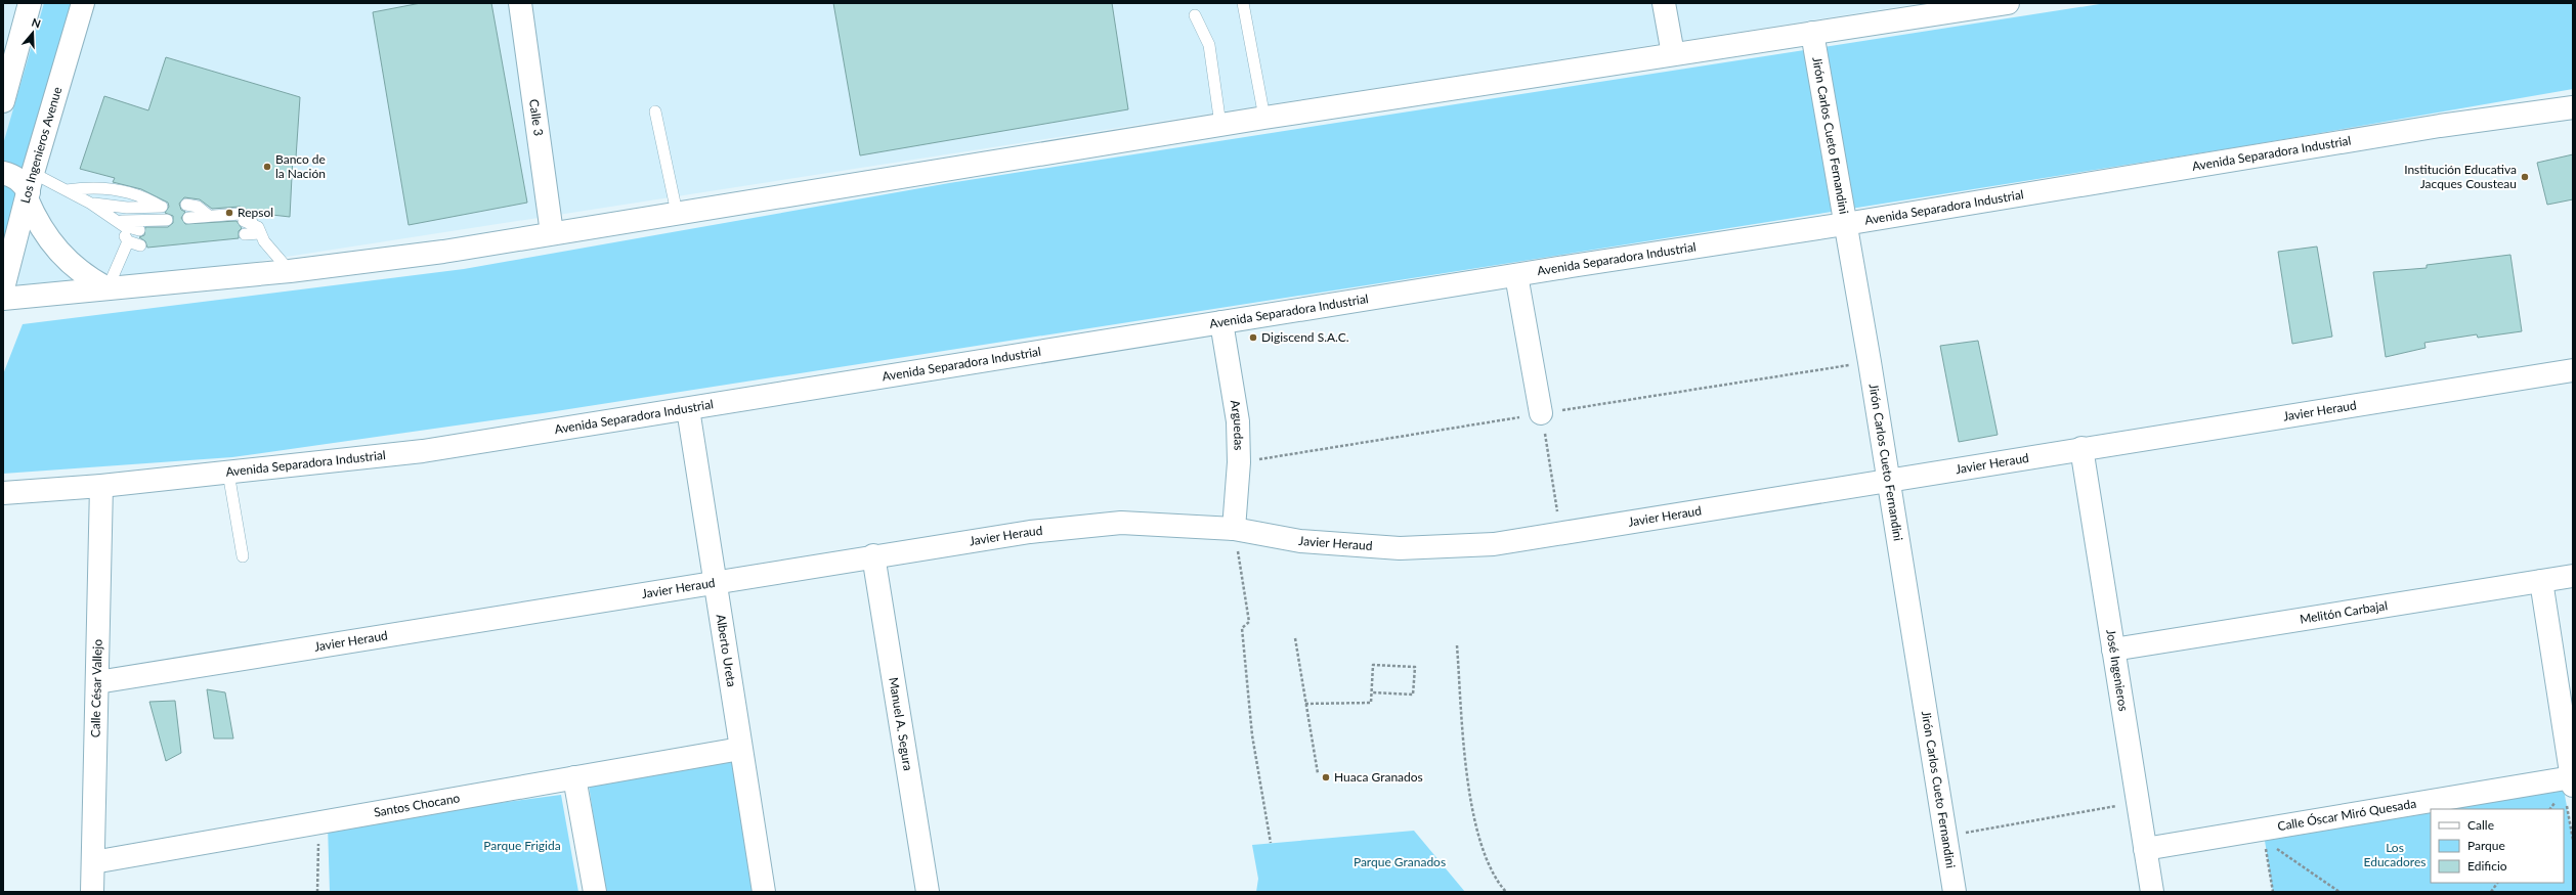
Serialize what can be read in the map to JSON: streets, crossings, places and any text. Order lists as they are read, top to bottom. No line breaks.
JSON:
{"streets":{"street":["Calle 3","Jirón Carlos Cueto Fernandini","Los Ingenieros Avenue","Avenida Separadora Industrial","Javier Heraud","Arguedas","Melitón Carbajal","Alberto Ureta","José Ingenieros","Calle César Vallejo","Manuel A. Segura","Santos Chocano","Calle Óscar Miró Quesada"]},"crossings":[["Jirón Carlos Cueto Fernandini","Avenida Separadora Industrial"],["Jirón Carlos Cueto Fernandini","Javier Heraud"],["Avenida Separadora Industrial","Arguedas"],["Avenida Separadora Industrial","Alberto Ureta"],["Avenida Separadora Industrial","Calle César Vallejo"],["Javier Heraud","Arguedas"],["Javier Heraud","Alberto Ureta"],["Javier Heraud","José Ingenieros"],["Javier Heraud","Calle César Vallejo"],["Javier Heraud","Manuel A. Segura"],["Melitón Carbajal","José Ingenieros"],["Alberto Ureta","Santos Chocano"],["José Ingenieros","Calle Óscar Miró Quesada"],["Calle César Vallejo","Santos Chocano"]],"parks":["Parque Frigida","Los Educadores","Parque Granados"],"places":["Banco de la Nación","Institución Educativa Jacques Cousteau","Repsol","Digiscend S.A.C.","Huaca Granados"],"legend":["Calle","Parque","Edificio"],"north":"top"}
